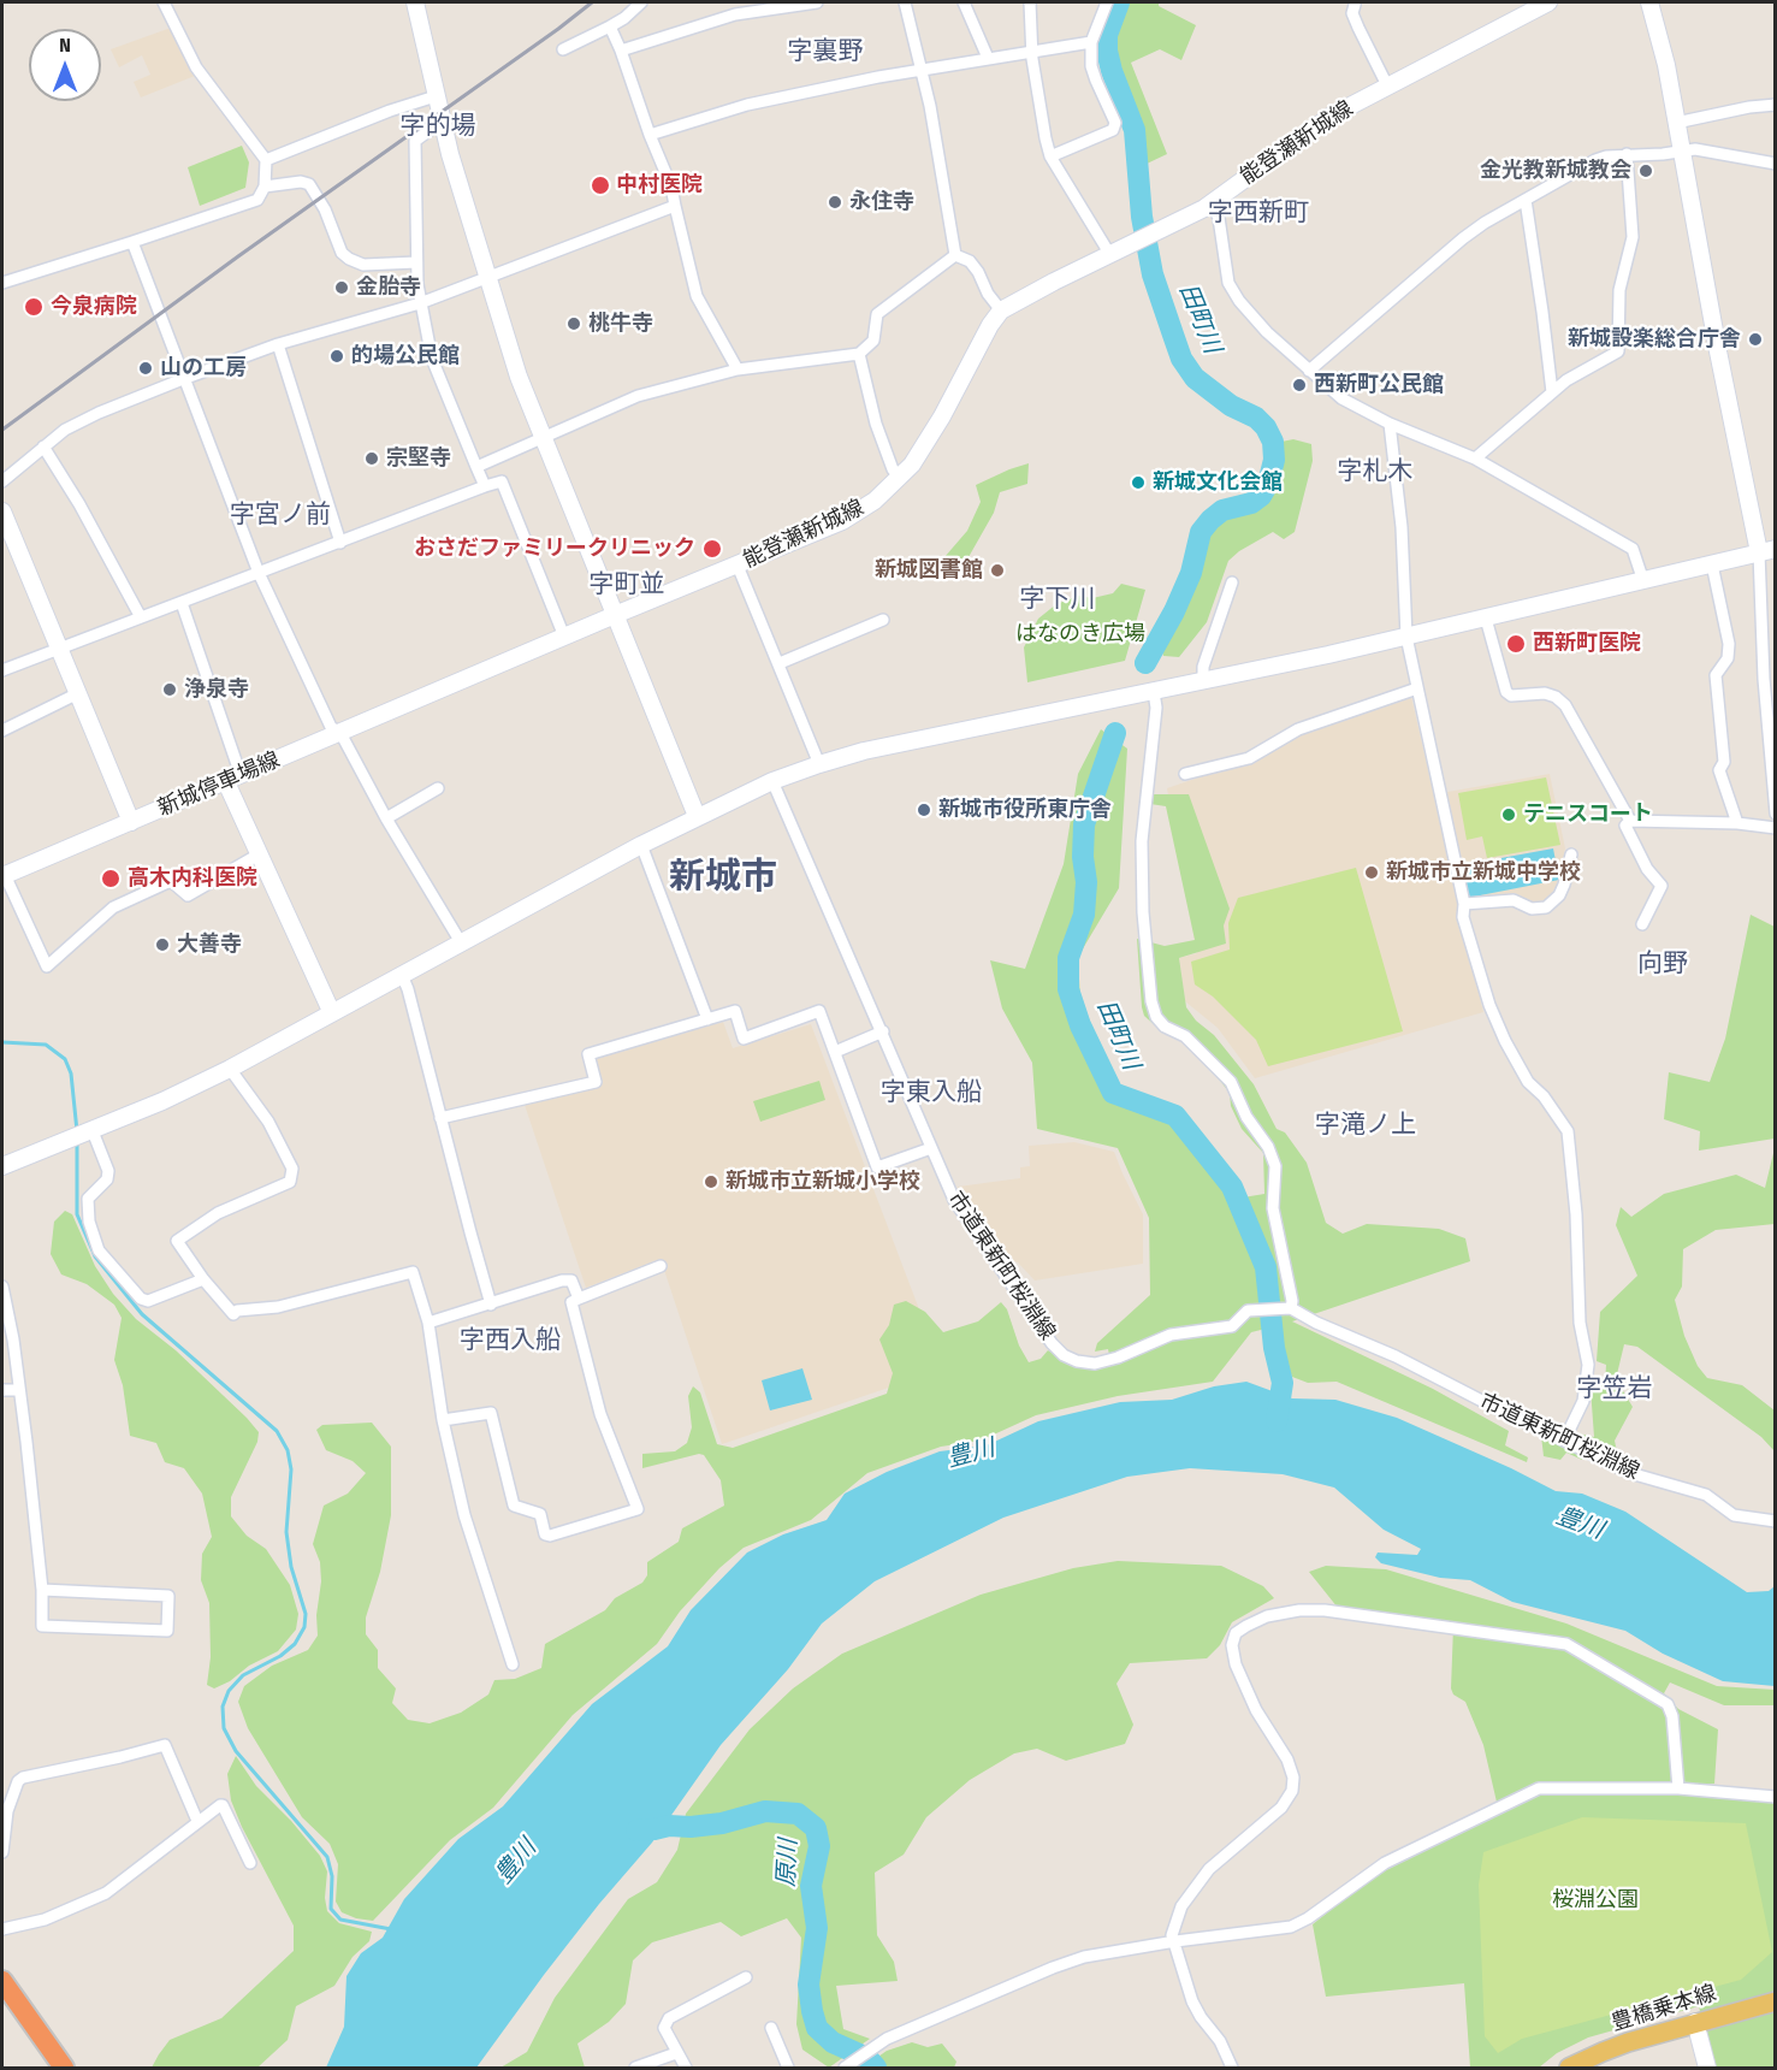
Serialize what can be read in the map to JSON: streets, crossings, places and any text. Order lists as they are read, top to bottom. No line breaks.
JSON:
{"streets":{"main road":["豊橋乗本線"],"street":["能登瀬新城線","新城停車場線","市道東新町桜淵線"]},"crossings":[["能登瀬新城線","新城停車場線"]],"districts":["字裏野","字的場","字西新町","字札木","字宮ノ前","字町並","字下川","新城市","向野","字東入船","字滝ノ上","字西入船","字笠岩"],"water":["田町川","豊川","原川"],"parks":["はなのき広場","桜淵公園"],"places":["金光教新城教会","中村医院","永住寺","金胎寺","今泉病院","桃牛寺","新城設楽総合庁舎","的場公民館","山の工房","西新町公民館","宗堅寺","新城文化会館","おさだファミリークリニック","新城図書館","西新町医院","浄泉寺","新城市役所東庁舎","テニスコート","新城市立新城中学校","高木内科医院","大善寺","新城市立新城小学校"],"north":"top"}
